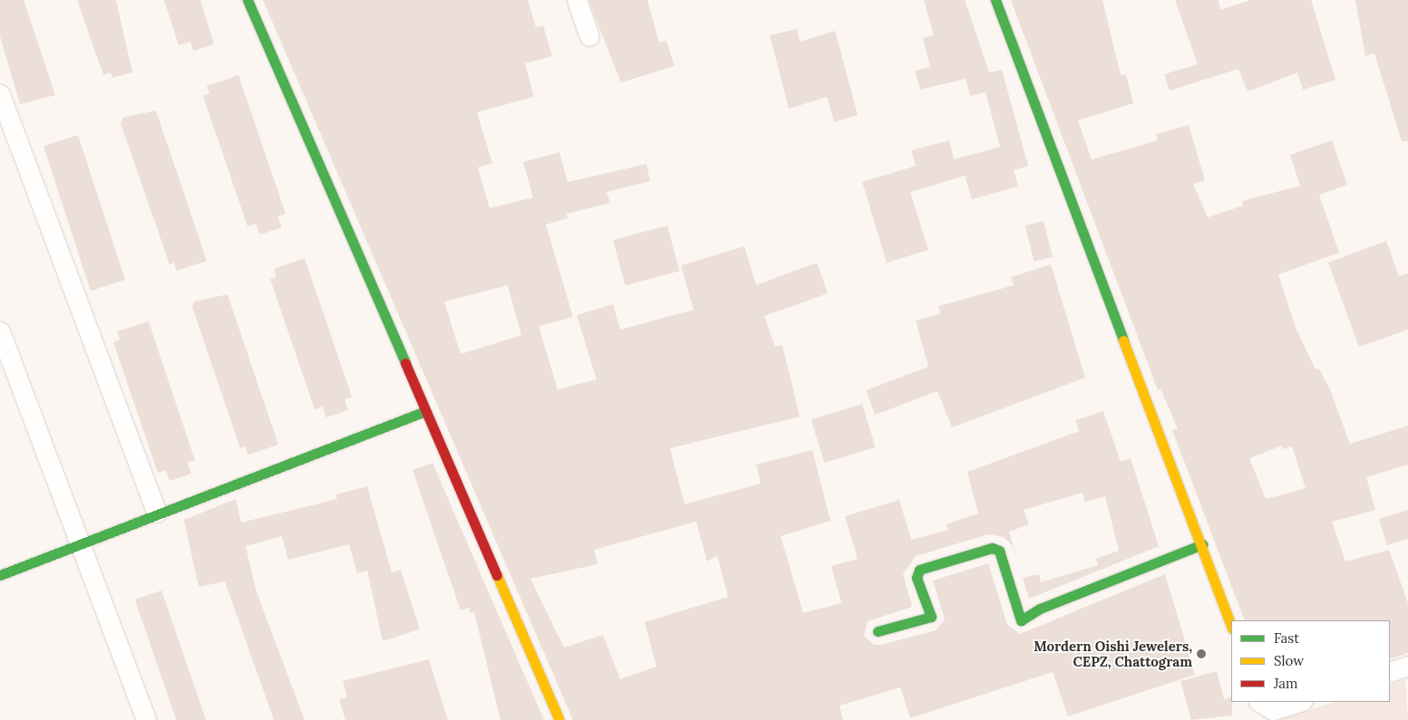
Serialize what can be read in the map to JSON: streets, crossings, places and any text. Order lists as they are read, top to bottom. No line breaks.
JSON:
{"places":["Mordern Oishi Jewelers, CEPZ, Chattogram"],"legend":["Fast","Slow","Jam"]}
